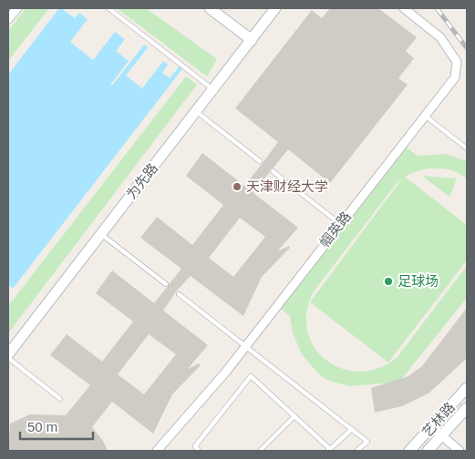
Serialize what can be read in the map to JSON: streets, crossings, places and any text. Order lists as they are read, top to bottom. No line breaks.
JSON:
{"streets":{"street":["为先路","帼英路","艺林路"]},"places":["天津财经大学","足球场"],"scale_bar":"50 m"}
